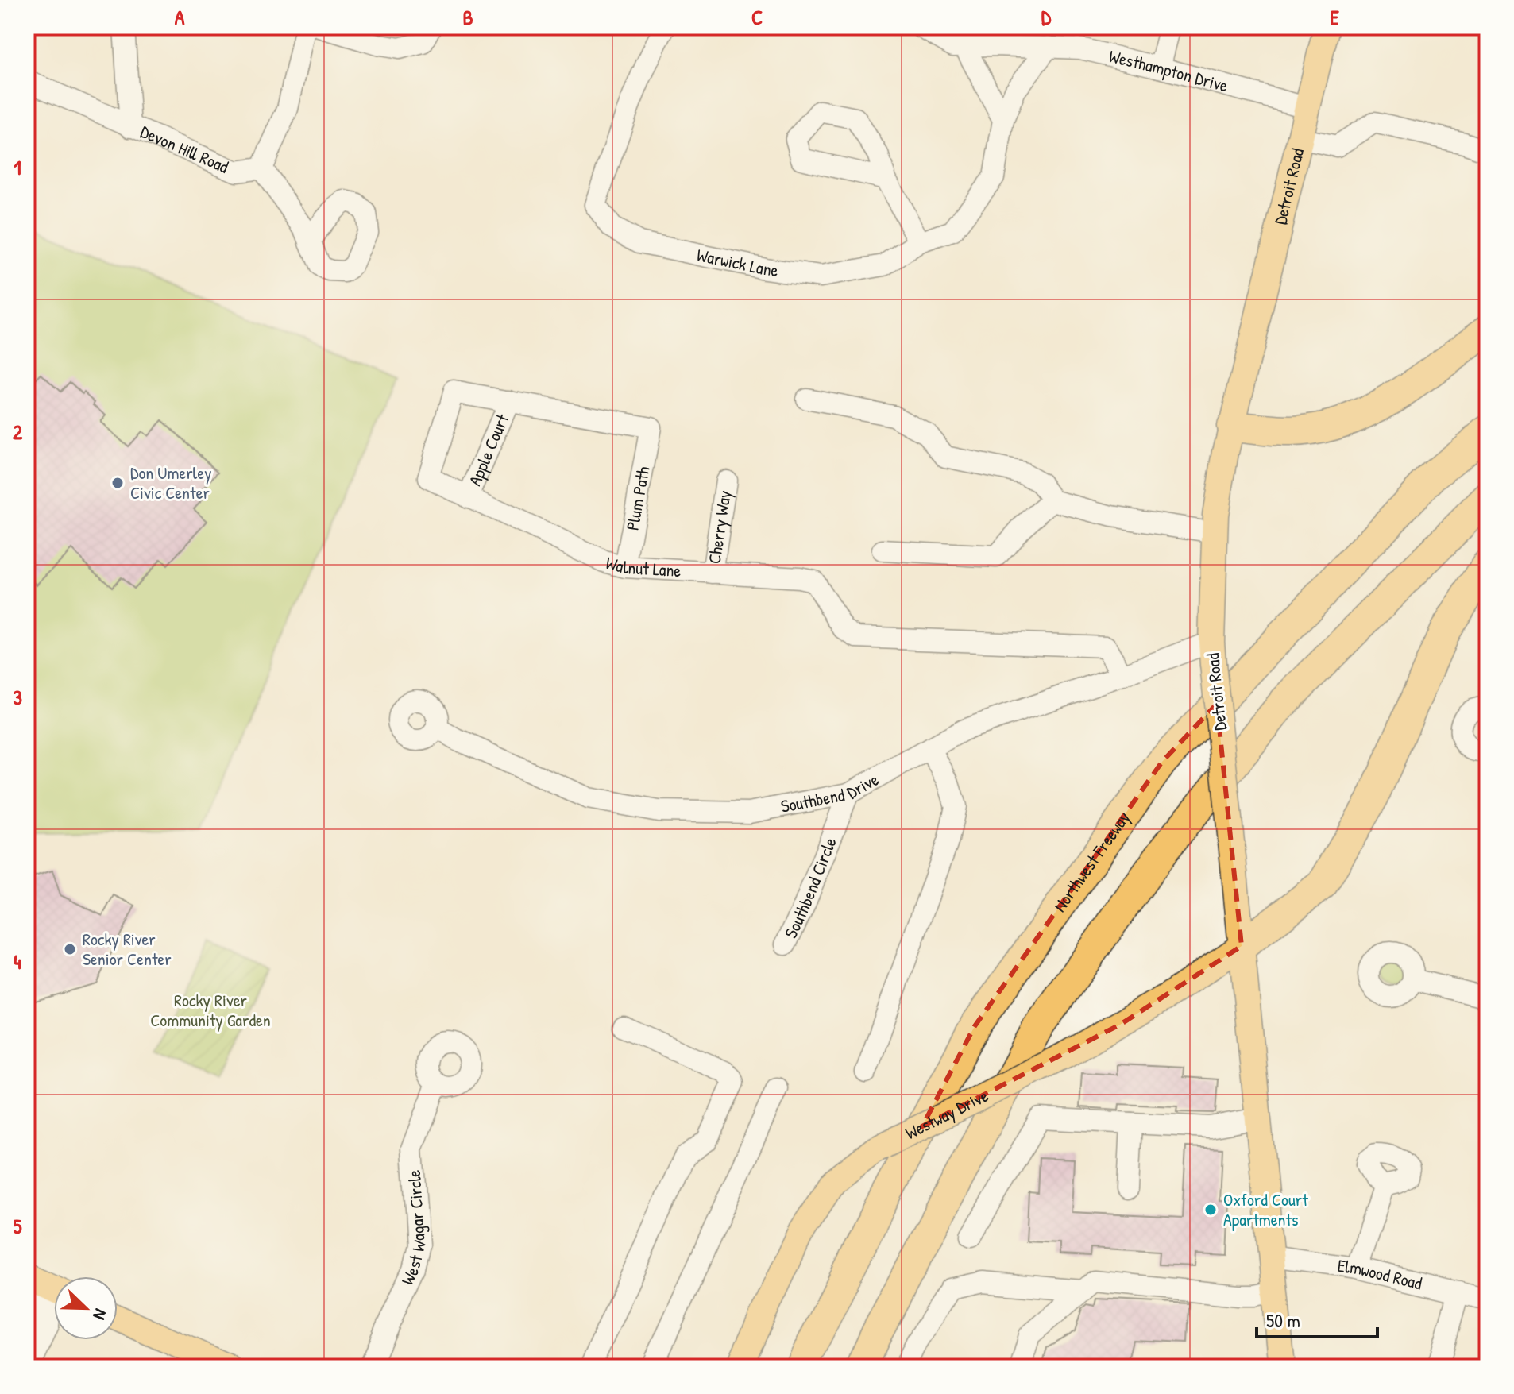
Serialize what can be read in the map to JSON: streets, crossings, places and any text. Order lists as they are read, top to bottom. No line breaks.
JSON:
{"streets":{"highway":["Northwest Freeway"],"main road":["Detroit Road","Westway Drive"],"street":["Westhampton Drive","Devon Hill Road","Warwick Lane","Apple Court","Plum Path","Cherry Way","Walnut Lane","Southbend Drive","Southbend Circle","West Wagar Circle","Elmwood Road"]},"crossings":[["Westhampton Drive","Detroit Road"],["Westhampton Drive","Warwick Lane"],["Detroit Road","Southbend Drive"],["Detroit Road","Westway Drive"],["Detroit Road","Elmwood Road"],["Apple Court","Walnut Lane"],["Plum Path","Walnut Lane"],["Cherry Way","Walnut Lane"],["Walnut Lane","Southbend Drive"],["Southbend Drive","Southbend Circle"]],"parks":["Rocky River Community Garden"],"places":["Don Umerley Civic Center","Rocky River Senior Center","Oxford Court Apartments"],"scale_bar":"50 m","north":"bottom right","grid":{"columns":["A","B","C","D","E"],"rows":["1","2","3","4","5"]}}
